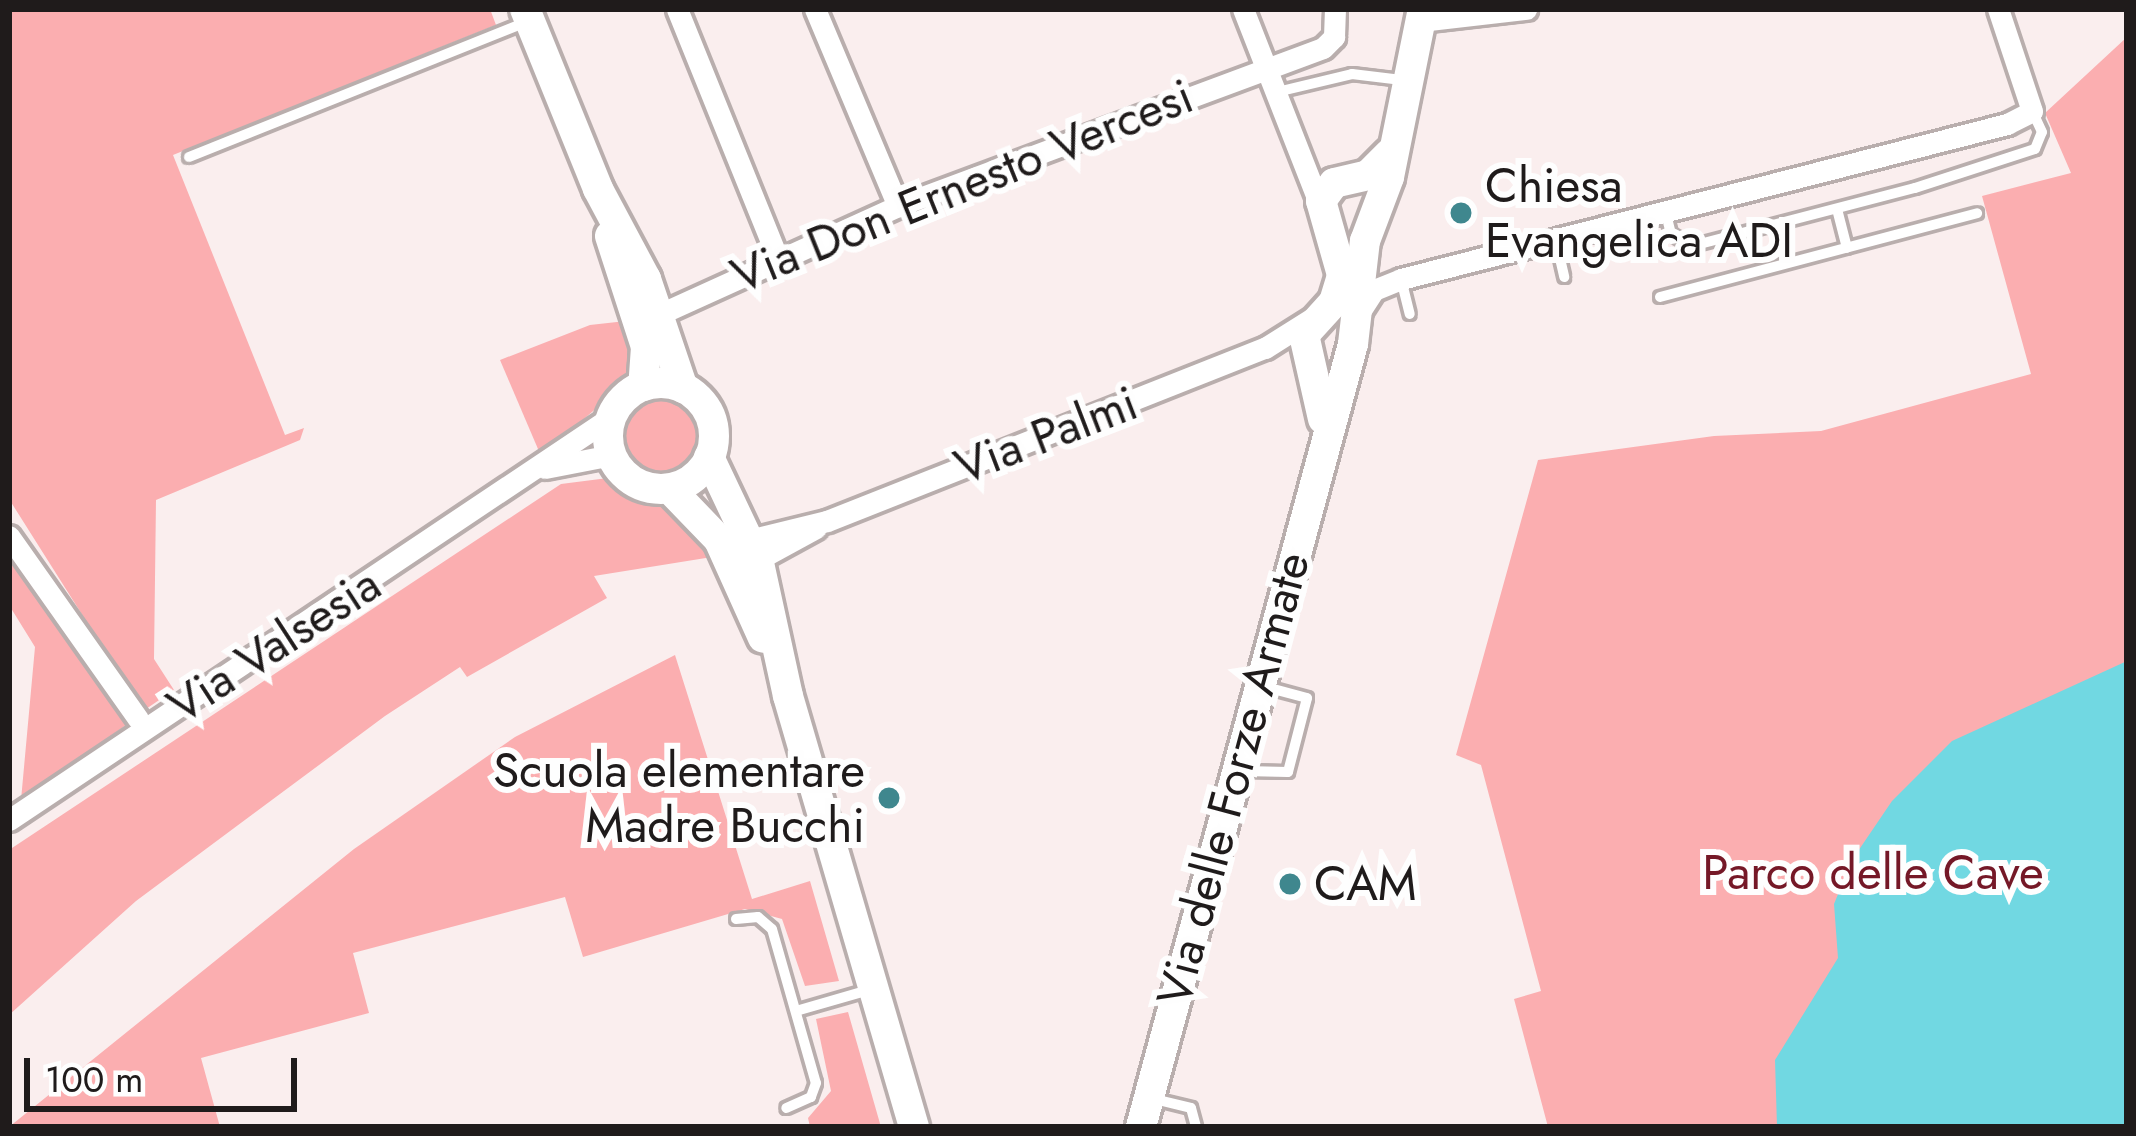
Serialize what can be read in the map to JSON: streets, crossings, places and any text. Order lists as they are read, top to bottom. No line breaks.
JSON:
{"streets":{"street":["Via Don Ernesto Vercesi","Via Palmi","Via Valsesia","Via delle Forze Armate"]},"crossings":[["Via Don Ernesto Vercesi","Via delle Forze Armate"],["Via Palmi","Via delle Forze Armate"]],"parks":["Parco delle Cave"],"places":["Chiesa Evangelica ADI","Scuola elementare Madre Bucchi","CAM"],"scale_bar":"100 m"}
